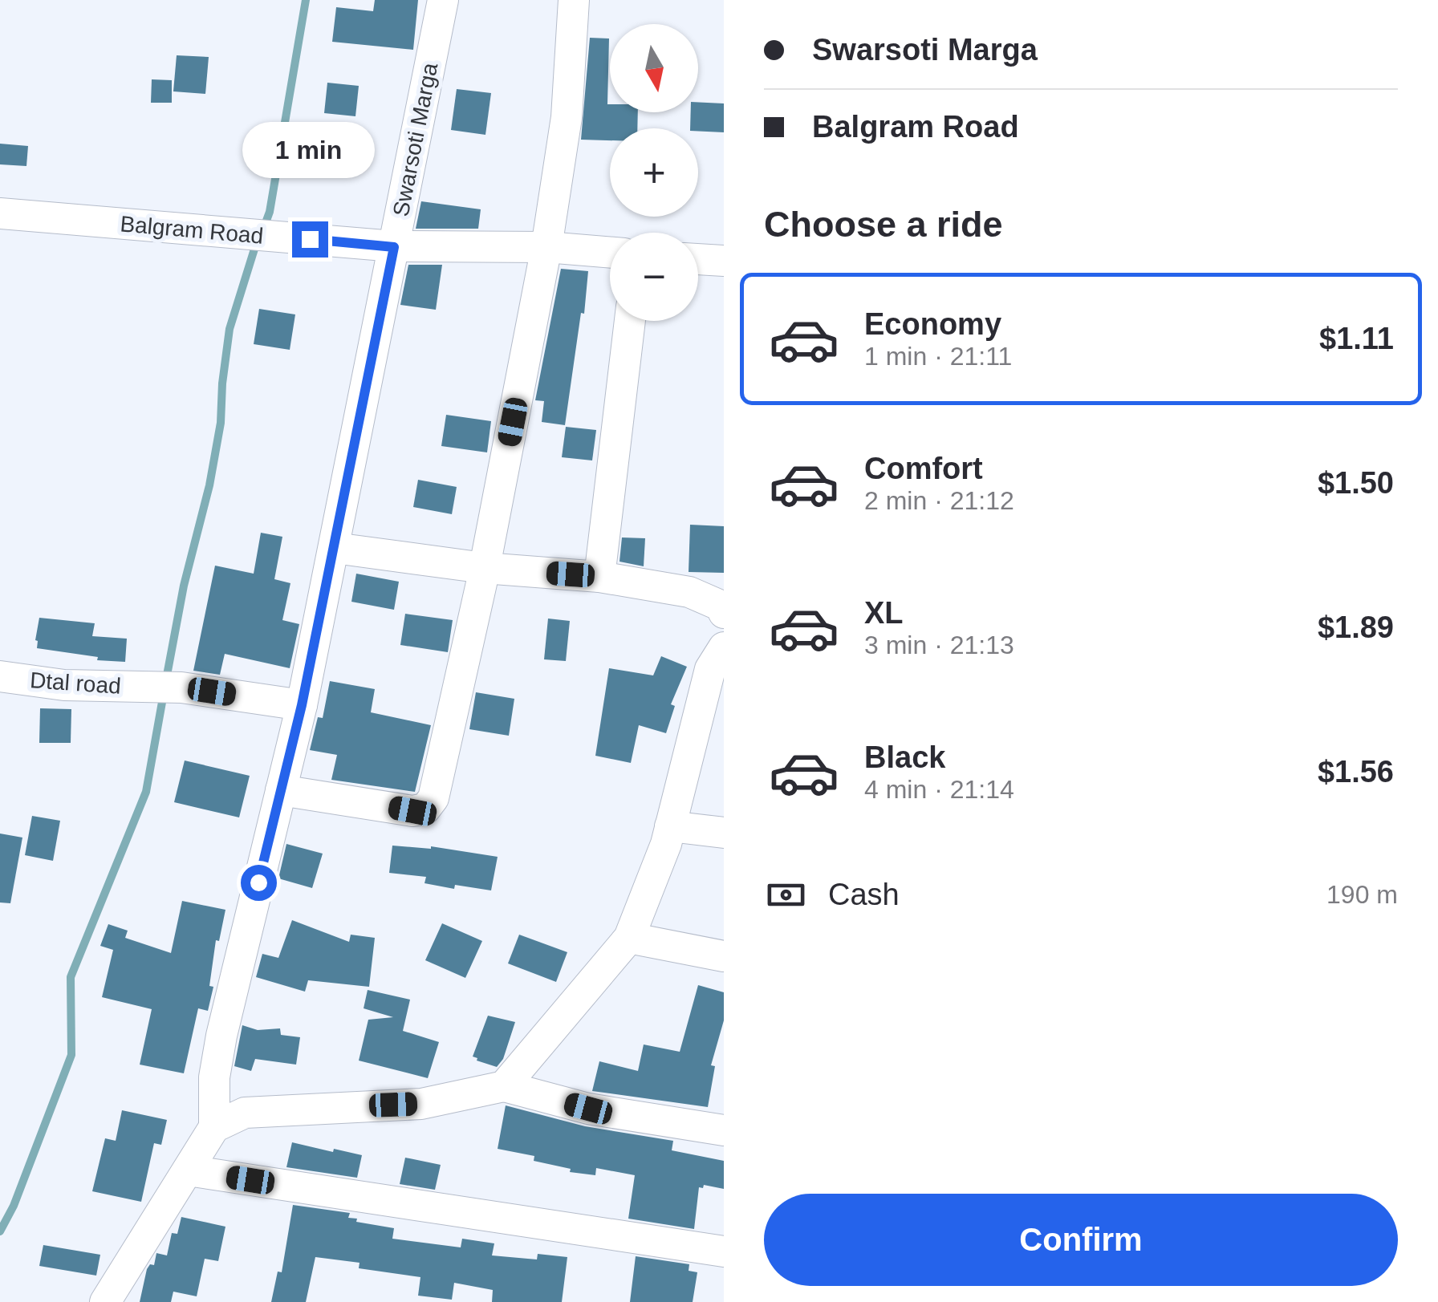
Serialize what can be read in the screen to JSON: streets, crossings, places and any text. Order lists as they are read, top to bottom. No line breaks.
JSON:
{"streets":{"street":["Swarsoti Marga","Balgram Road","Dtal road"]},"crossings":[["Swarsoti Marga","Balgram Road"],["Swarsoti Marga","Dtal road"]],"north":"bottom","page":{"banner":["Swarsoti Marga","Balgram Road"],"map_buttons":["+","−"],"bubble":"1 min","heading":"Choose a ride","list":[{"name":"Economy","note":"1 min · 21:11","value":"$1.11"},{"name":"Comfort","note":"2 min · 21:12","value":"$1.50"},{"name":"XL","note":"3 min · 21:13","value":"$1.89"},{"name":"Black","note":"4 min · 21:14","value":"$1.56"}],"pay":["Cash","190 m"],"buttons":"Confirm"}}
